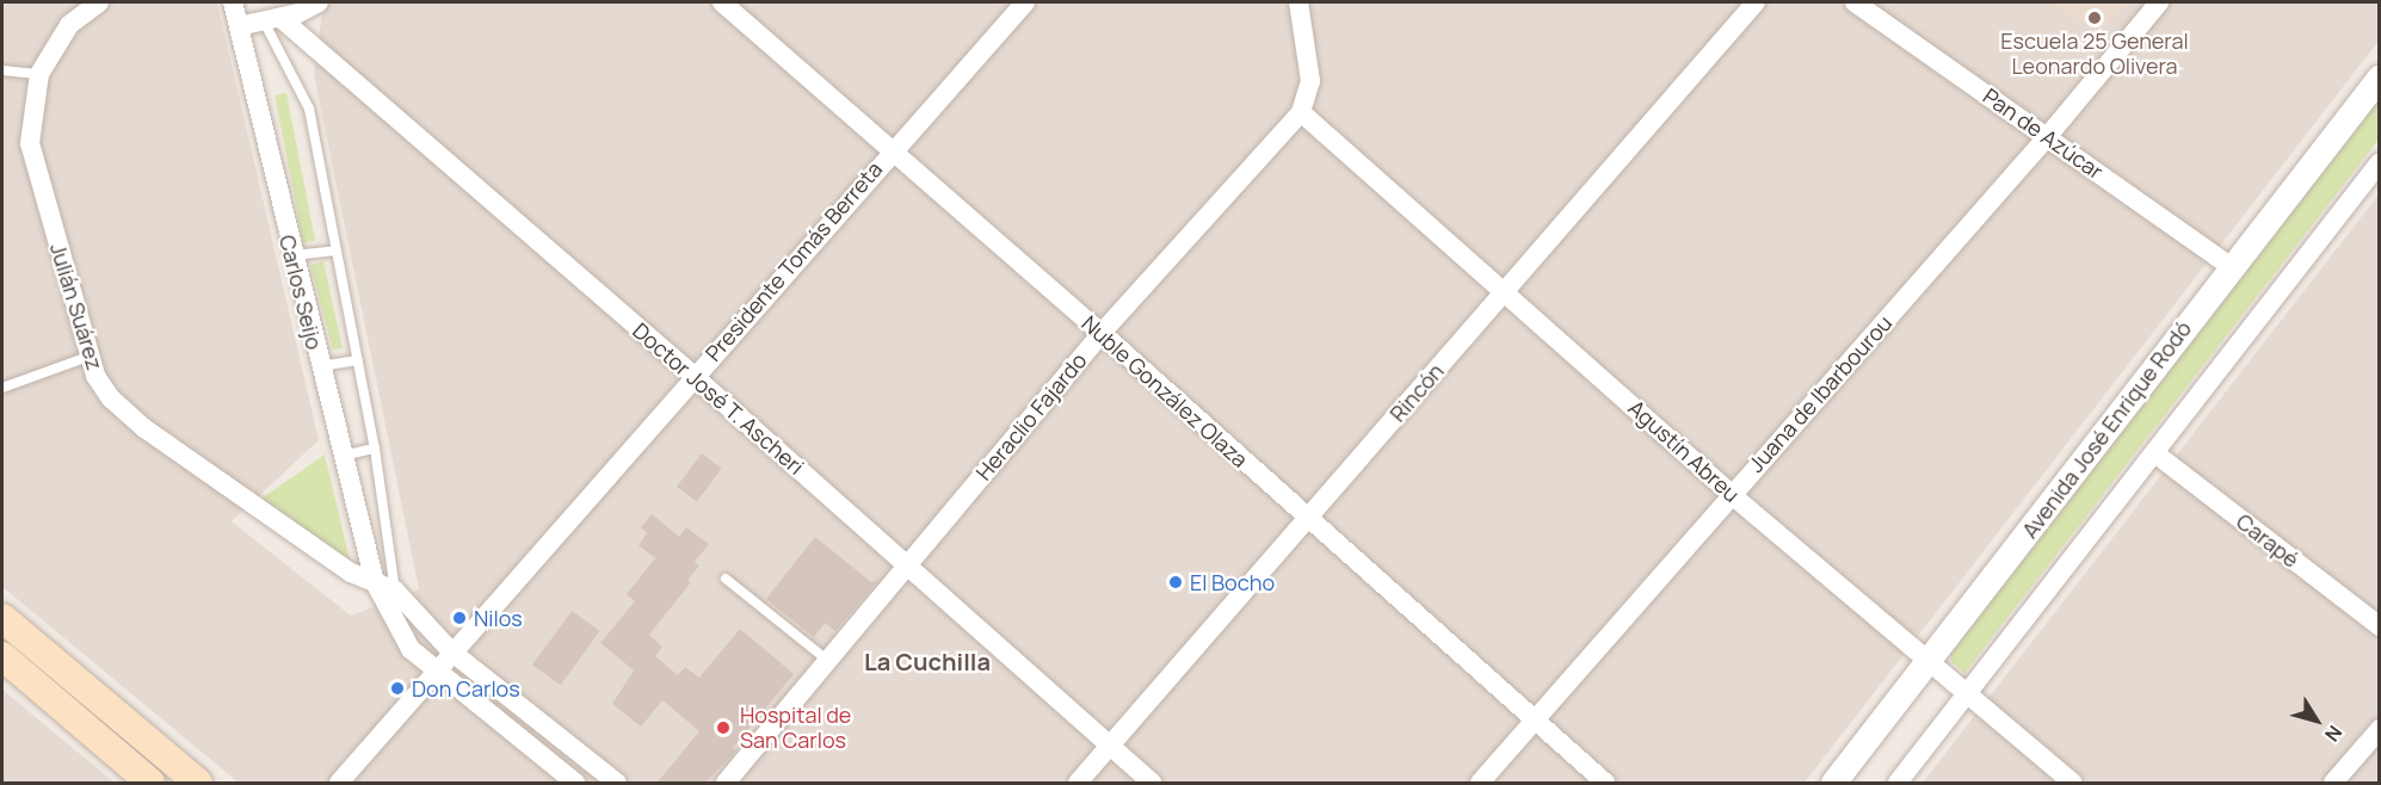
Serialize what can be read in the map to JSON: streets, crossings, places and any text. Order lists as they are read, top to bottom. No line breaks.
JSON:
{"streets":{"street":["Pan de Azúcar","Presidente Tomás Berreta","Carlos Seijo","Julián Suárez","Nuble González Olaza","Rincón","Juana de Ibarbourou","Doctor José T. Ascheri","Heraclio Fajardo","Avenida José Enrique Rodó","Agustín Abreu","Carapé"]},"crossings":[["Pan de Azúcar","Juana de Ibarbourou"],["Pan de Azúcar","Avenida José Enrique Rodó"],["Presidente Tomás Berreta","Carlos Seijo"],["Presidente Tomás Berreta","Nuble González Olaza"],["Presidente Tomás Berreta","Doctor José T. Ascheri"],["Carlos Seijo","Julián Suárez"],["Nuble González Olaza","Rincón"],["Nuble González Olaza","Juana de Ibarbourou"],["Nuble González Olaza","Heraclio Fajardo"],["Rincón","Doctor José T. Ascheri"],["Rincón","Agustín Abreu"],["Juana de Ibarbourou","Agustín Abreu"],["Doctor José T. Ascheri","Heraclio Fajardo"],["Heraclio Fajardo","Agustín Abreu"],["Avenida José Enrique Rodó","Agustín Abreu"]],"districts":["La Cuchilla"],"places":["Escuela 25 General Leonardo Olivera","El Bocho","Nilos","Don Carlos","Hospital de San Carlos"],"north":"bottom right"}
